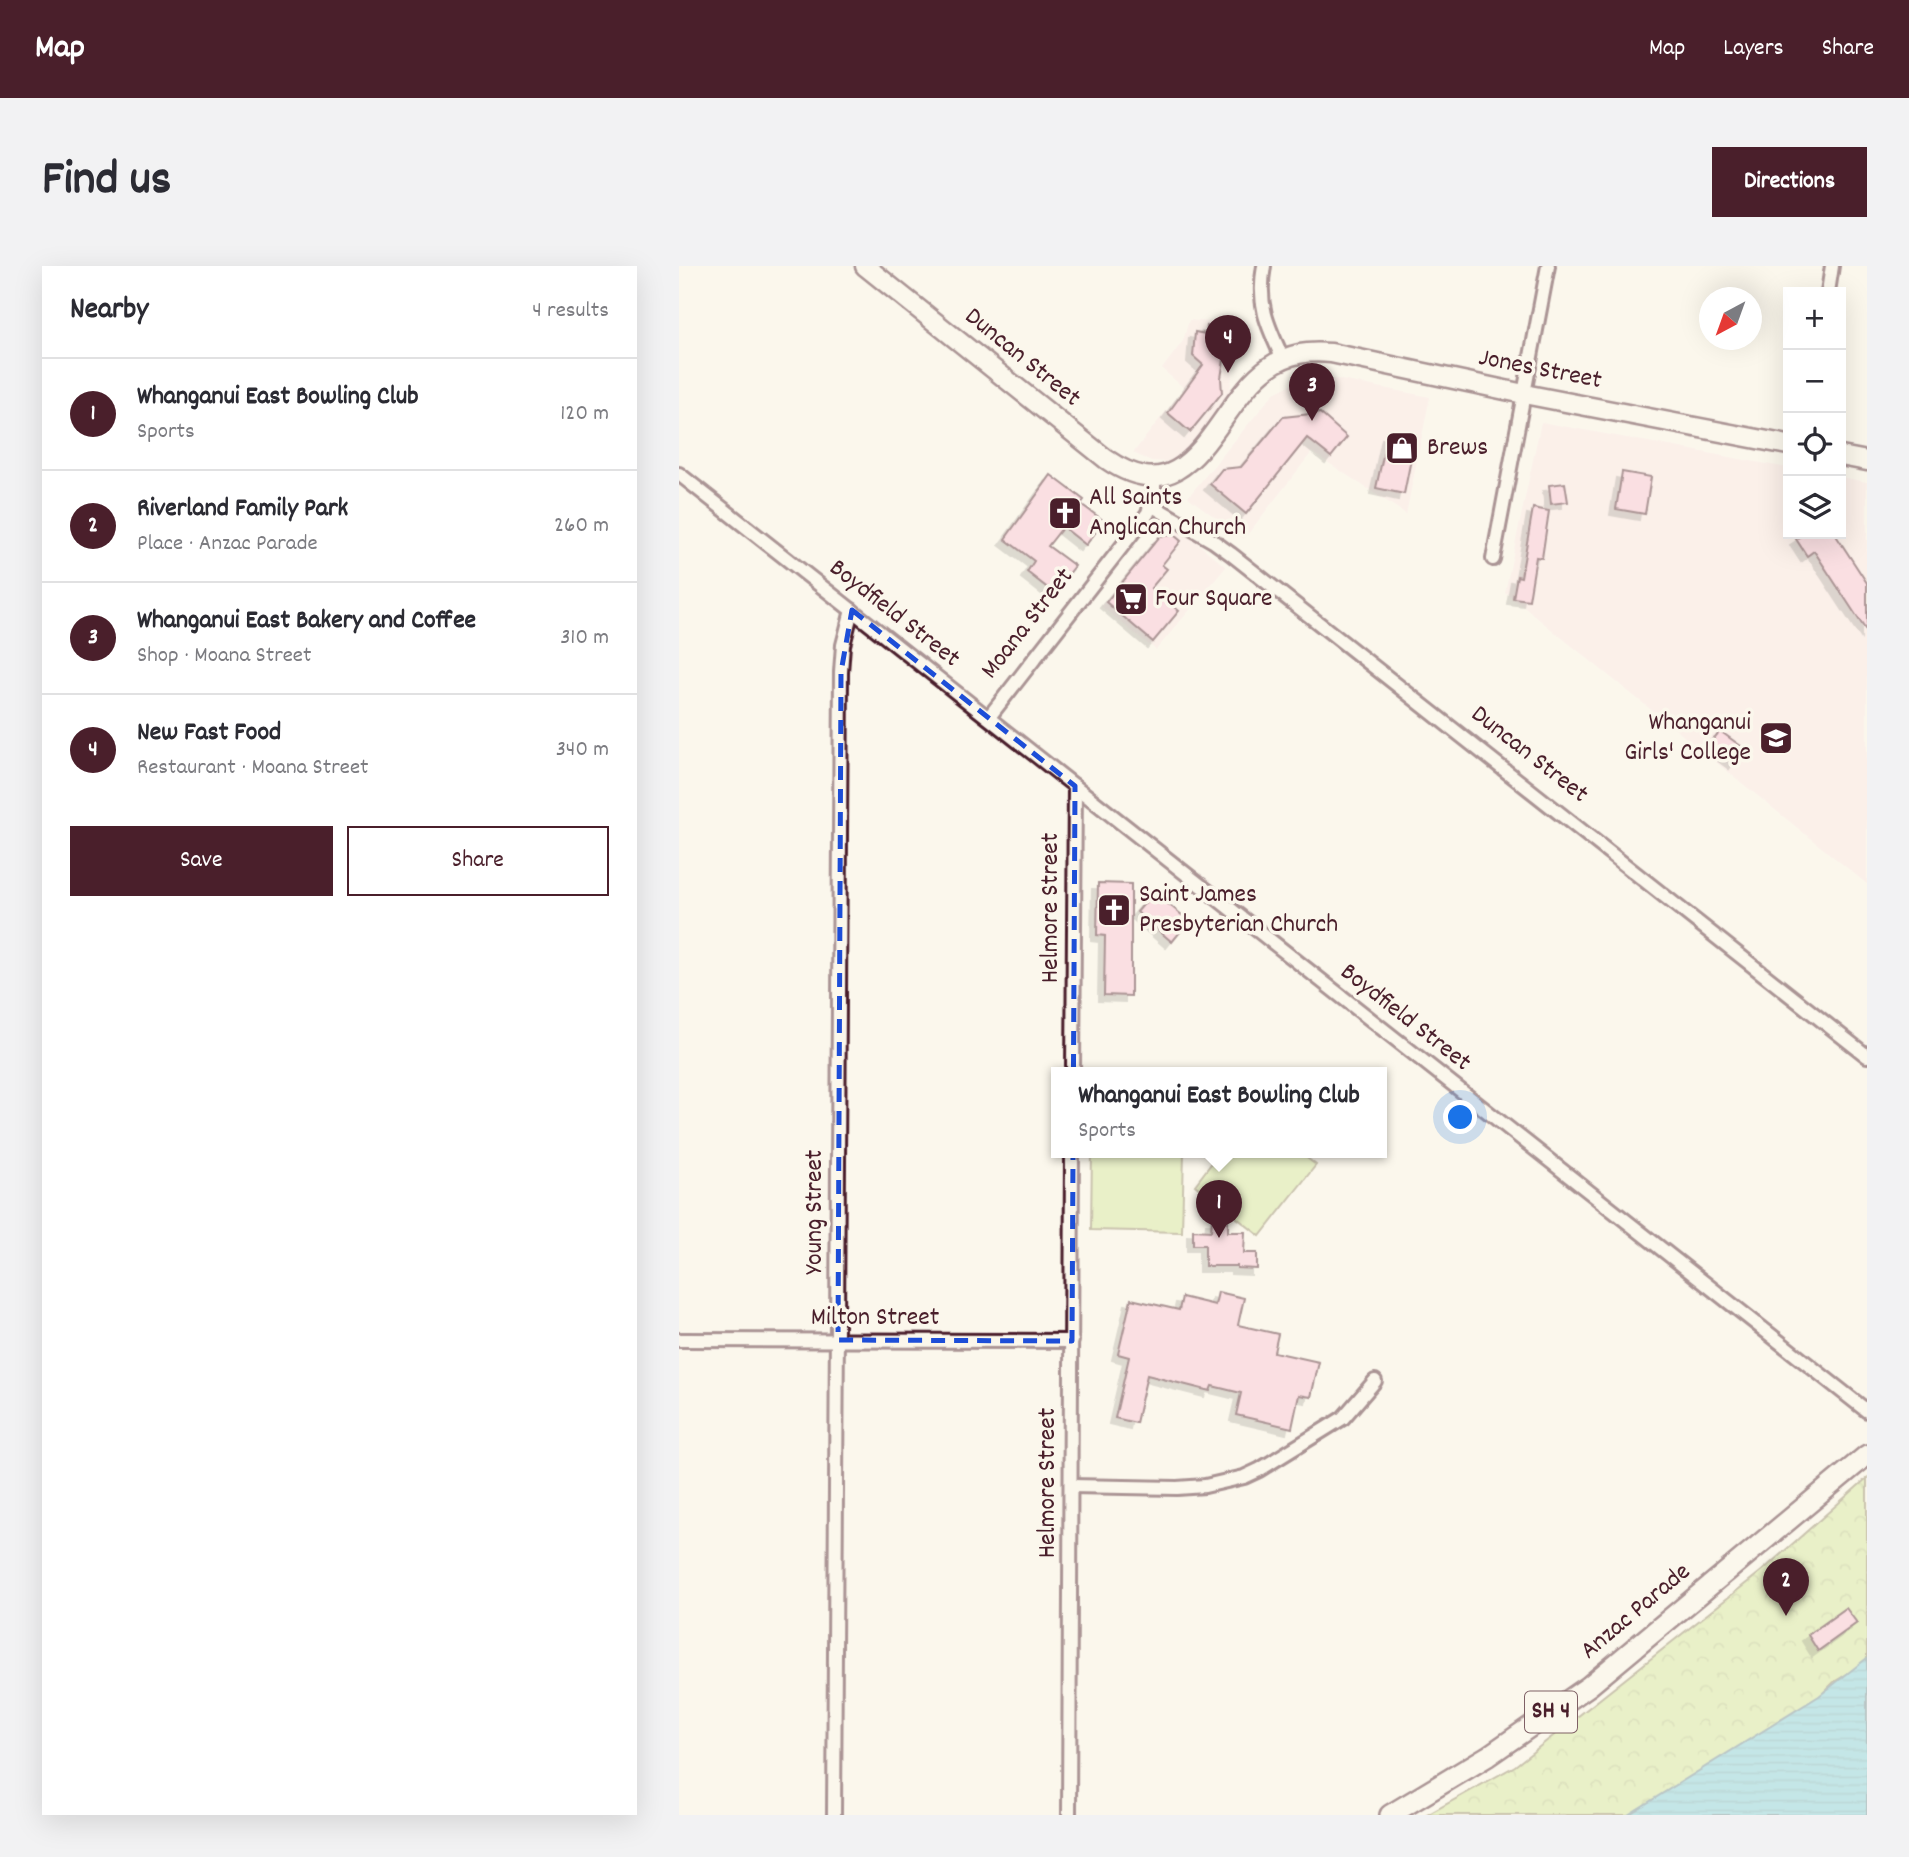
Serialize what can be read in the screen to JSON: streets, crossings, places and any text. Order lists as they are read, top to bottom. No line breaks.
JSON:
{"streets":{"main road":["Duncan Street","Jones Street","Anzac Parade","SH 4"],"street":["Boydfield Street","Moana Street","Helmore Street","Young Street","Milton Street"]},"crossings":[["Duncan Street","Moana Street"],["Boydfield Street","Moana Street"],["Boydfield Street","Helmore Street"],["Boydfield Street","Young Street"],["Helmore Street","Milton Street"],["Young Street","Milton Street"]],"places":{"shop":["Brews"],"church":["All Saints Anglican Church","Saint James Presbyterian Church"],"supermarket":["Four Square"],"school or university":["Whanganui Girls' College"]},"north":"bottom left","page":{"header":"Map","nav":["Map","Layers","Share"],"title":"Find us","buttons":["Directions",["Save","Share"]],"heading":["Nearby","4 results"],"map_buttons":["+","−"],"pins":["4","3","1","2"],"list":[{"mark":"1","name":"Whanganui East Bowling Club","note":"Sports","value":"120 m"},{"mark":"2","name":"Riverland Family Park","note":"Place · Anzac Parade","value":"260 m"},{"mark":"3","name":"Whanganui East Bakery and Coffee","note":"Shop · Moana Street","value":"310 m"},{"mark":"4","name":"New Fast Food","note":"Restaurant · Moana Street","value":"340 m"}],"popup":["Whanganui East Bowling Club","Sports"]}}
